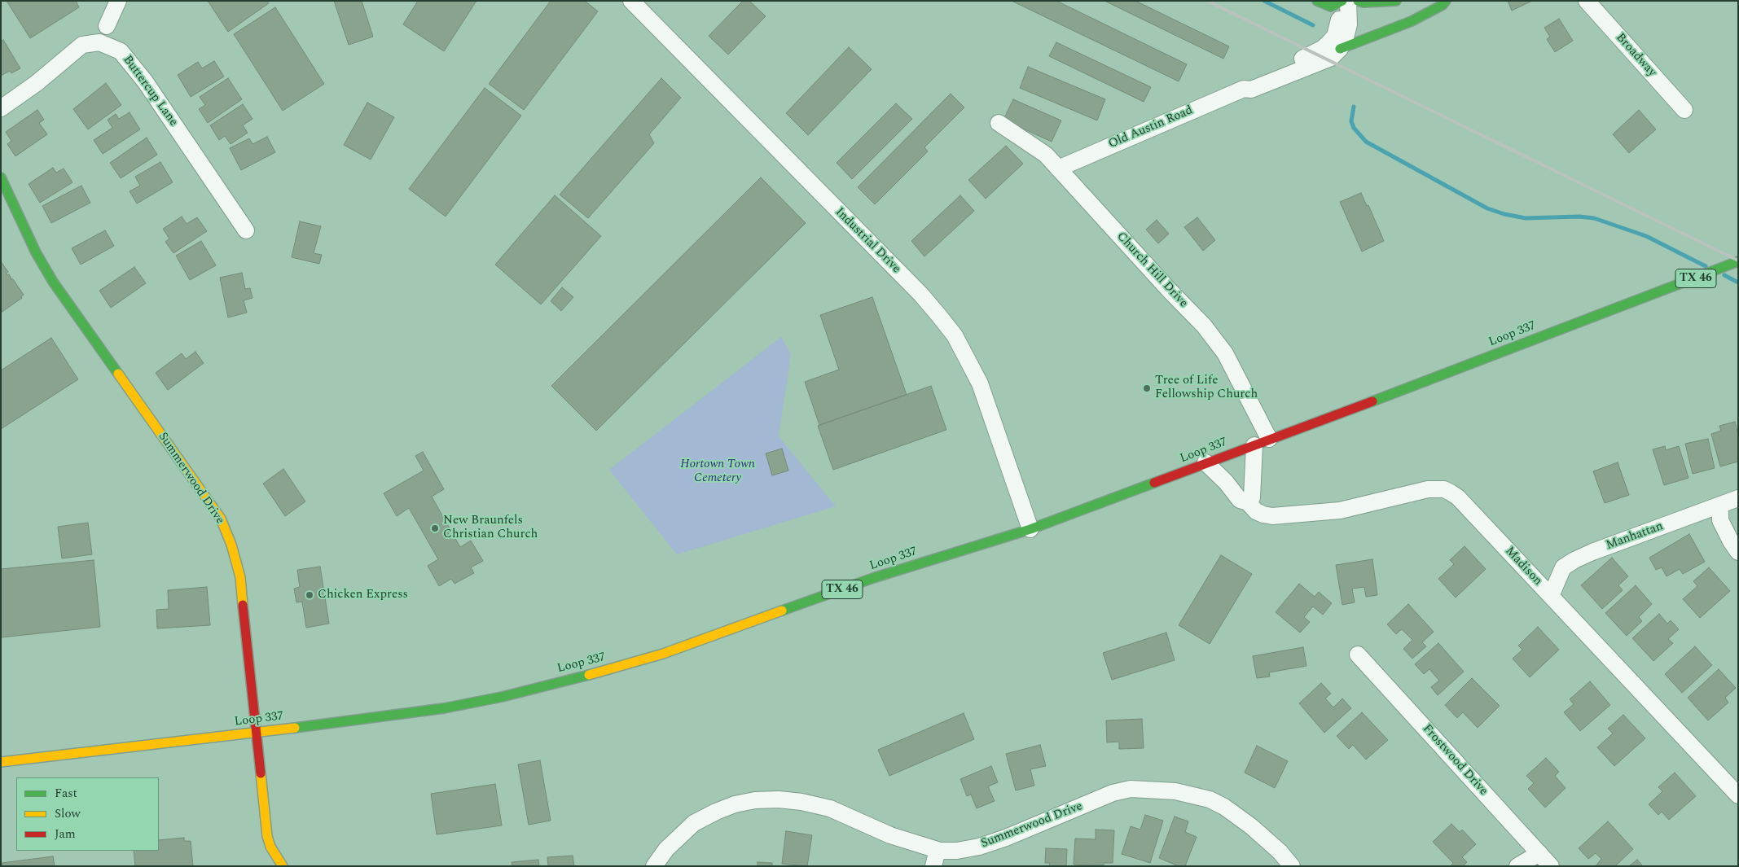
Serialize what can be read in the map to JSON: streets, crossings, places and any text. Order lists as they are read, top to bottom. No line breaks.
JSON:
{"streets":{"main road":["TX 46","Loop 337","Summerwood Drive"],"street":["Broadway","Buttercup Lane","Old Austin Road","Industrial Drive","Church Hill Drive","Manhattan","Madison","Frostwood Drive"]},"crossings":[["Old Austin Road","Church Hill Drive"],["Industrial Drive","Loop 337"],["Church Hill Drive","Loop 337"],["Loop 337","Summerwood Drive"],["Loop 337","Madison"],["Manhattan","Madison"]],"parks":["Hortown Town Cemetery"],"places":["Tree of Life Fellowship Church","New Braunfels Christian Church","Chicken Express"],"legend":["Fast","Slow","Jam"]}
